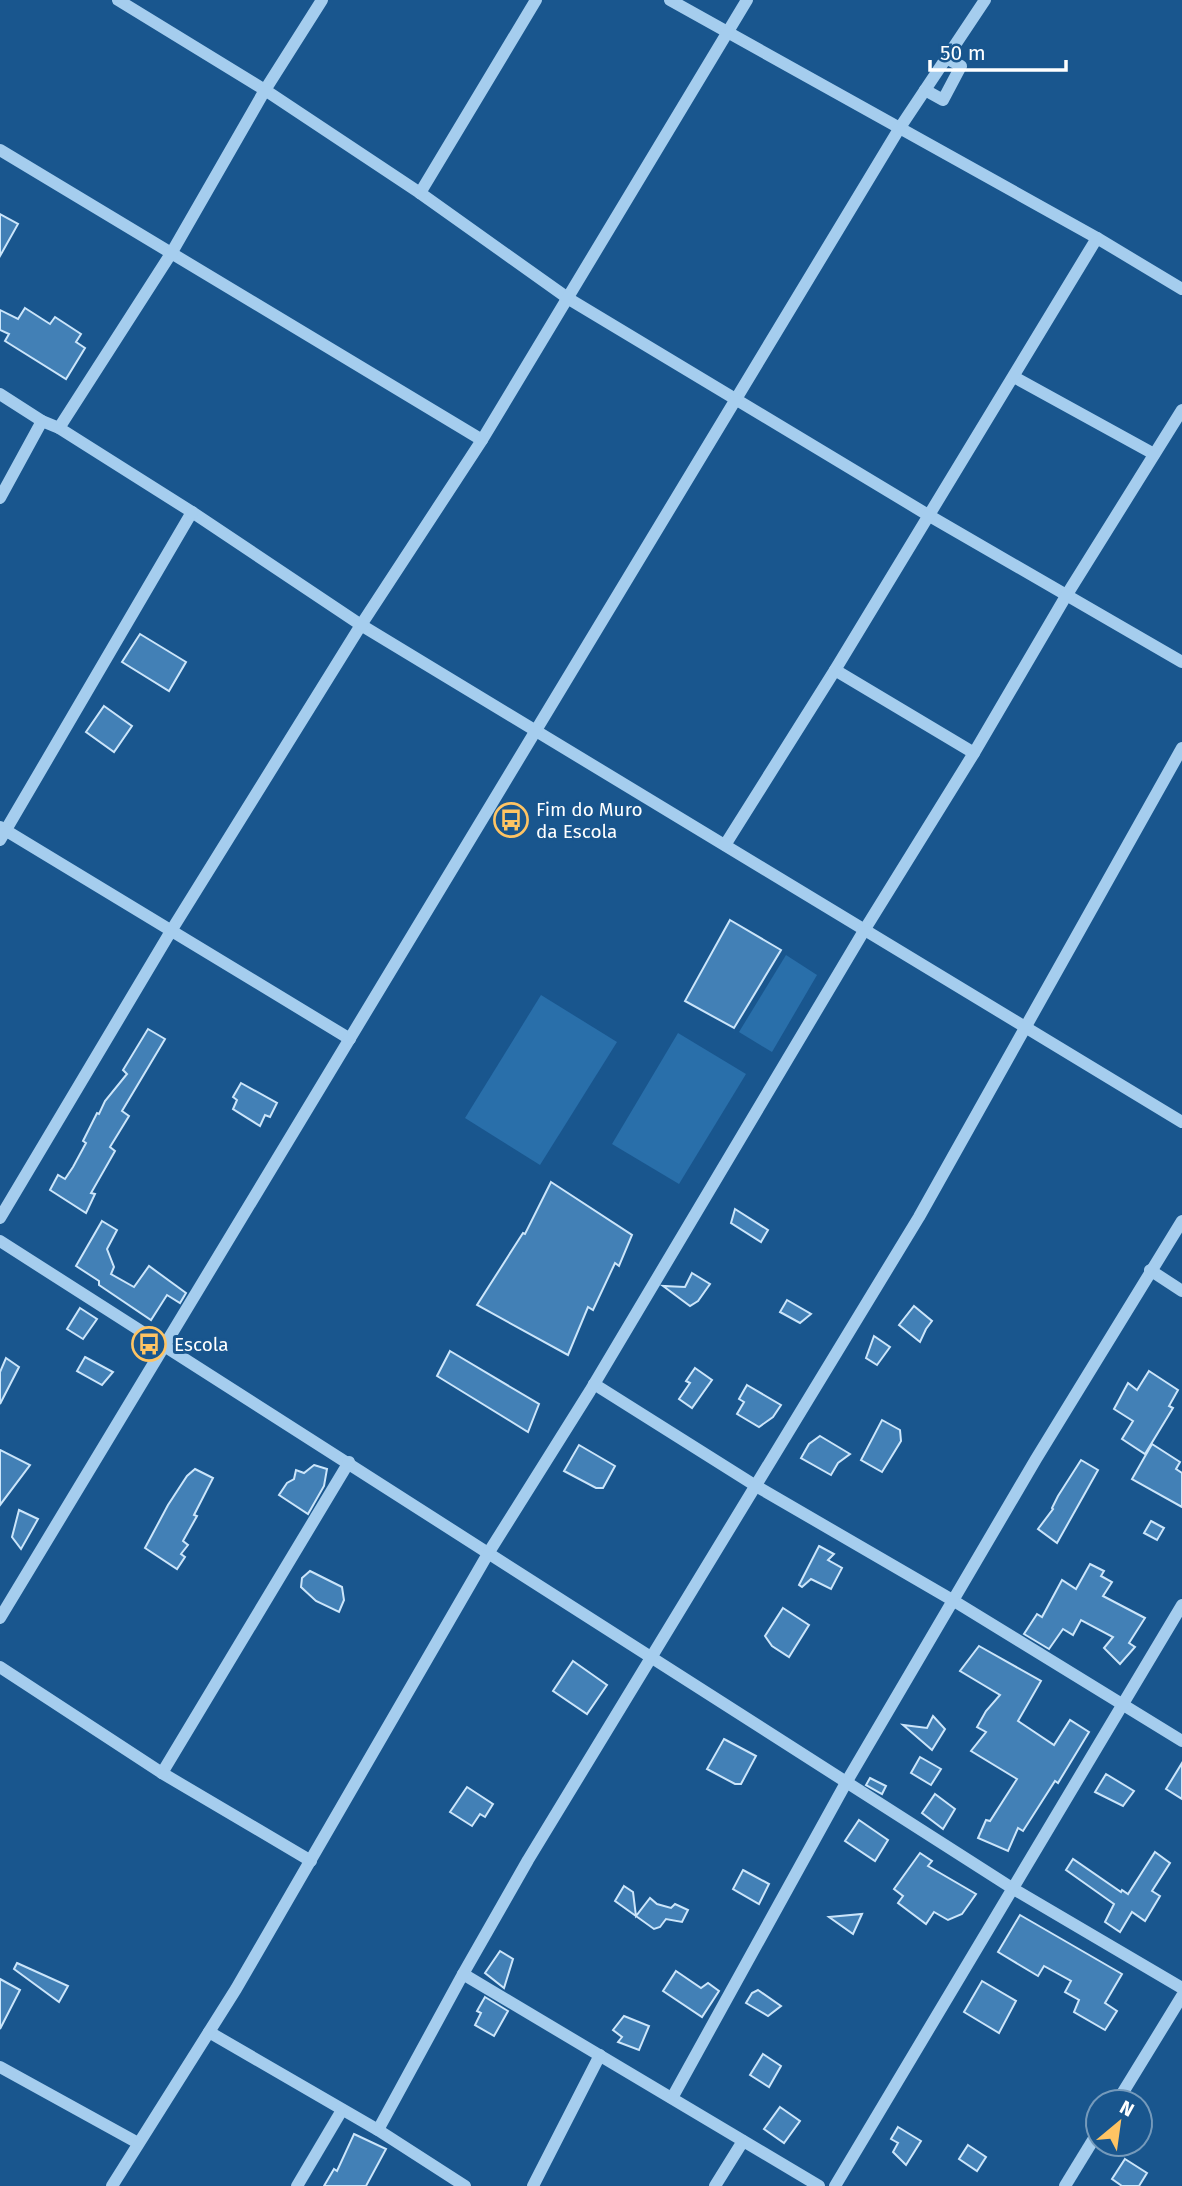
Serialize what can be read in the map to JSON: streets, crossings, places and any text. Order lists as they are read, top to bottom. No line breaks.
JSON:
{"places":{"bus stop":["Fim do Muro da Escola","Escola"]},"scale_bar":"50 m","north":"top right"}
